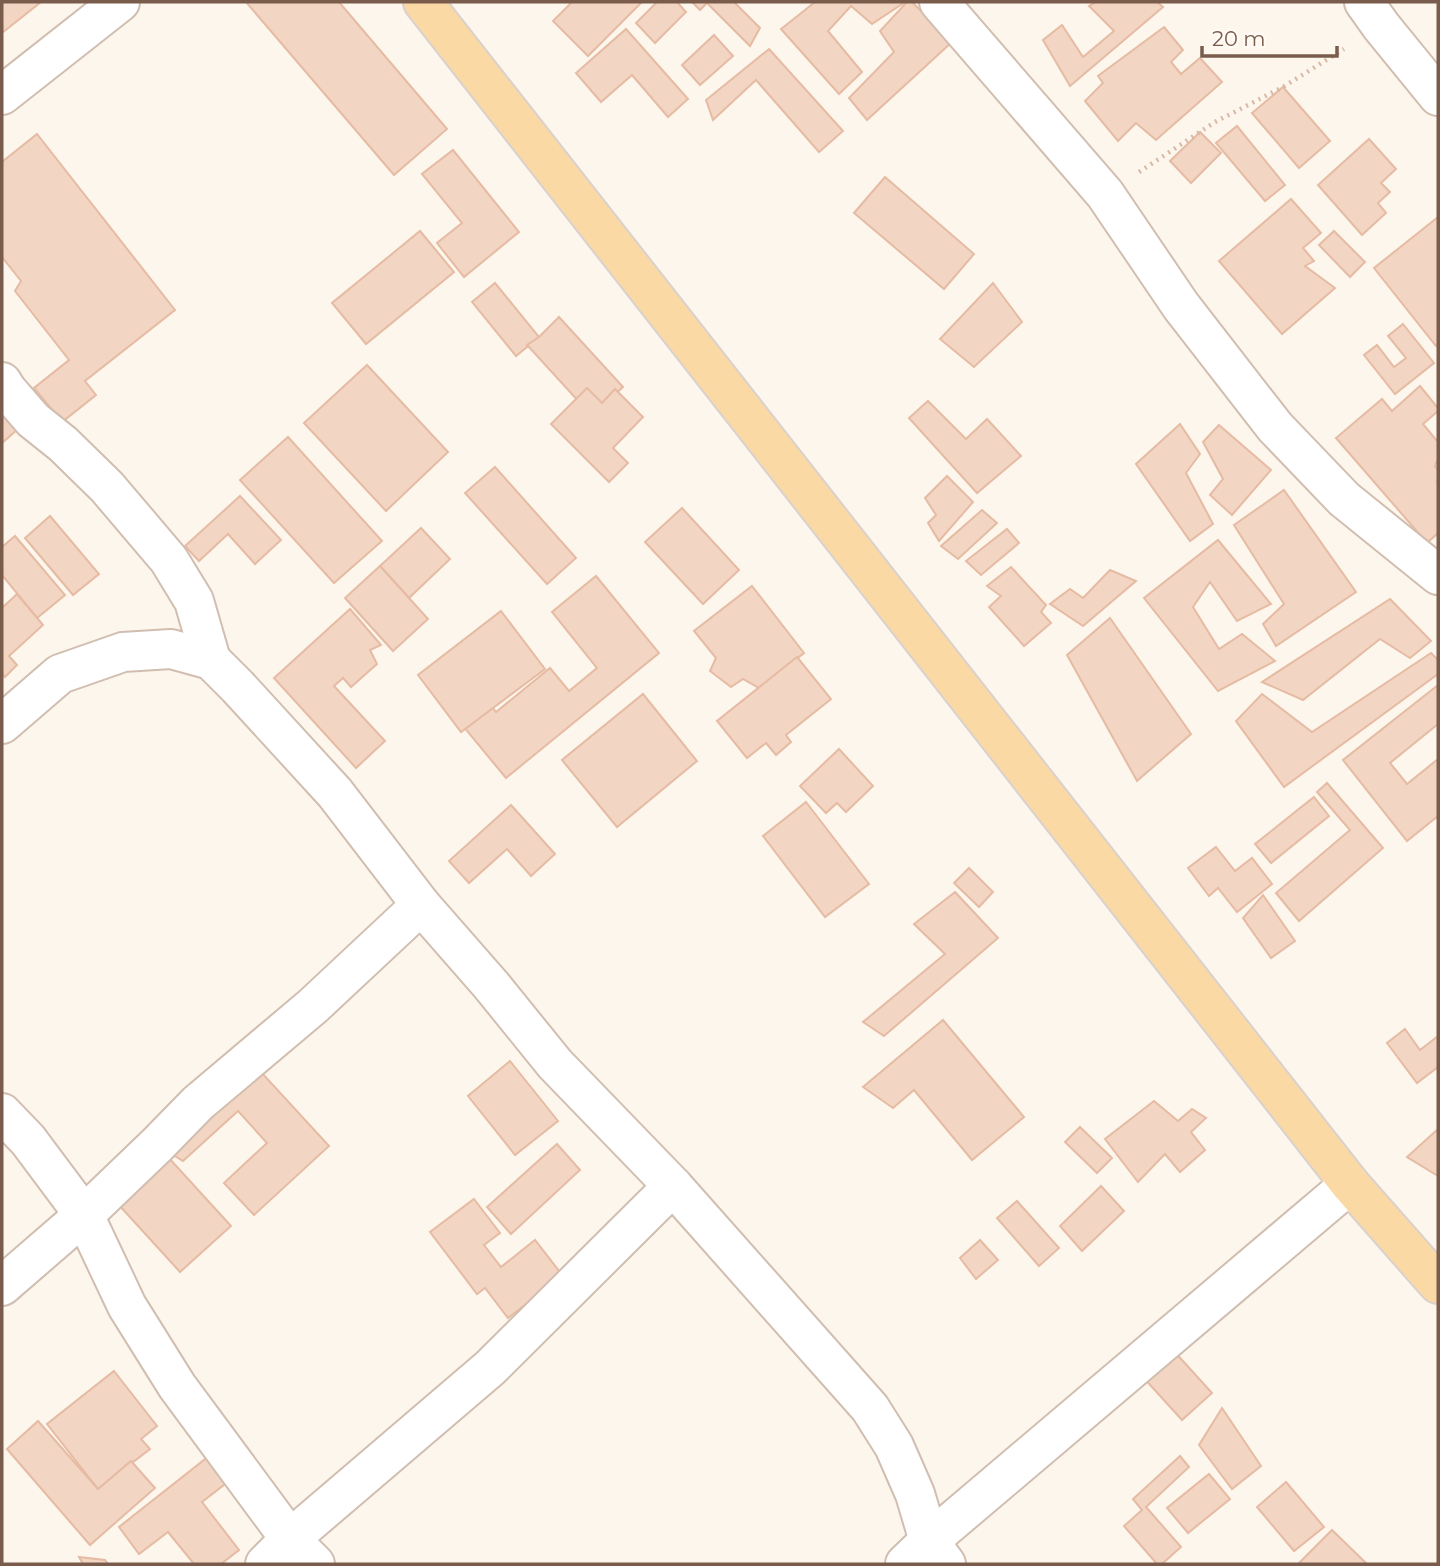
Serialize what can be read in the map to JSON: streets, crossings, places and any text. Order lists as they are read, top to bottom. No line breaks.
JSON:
{"scale_bar":"20 m"}
